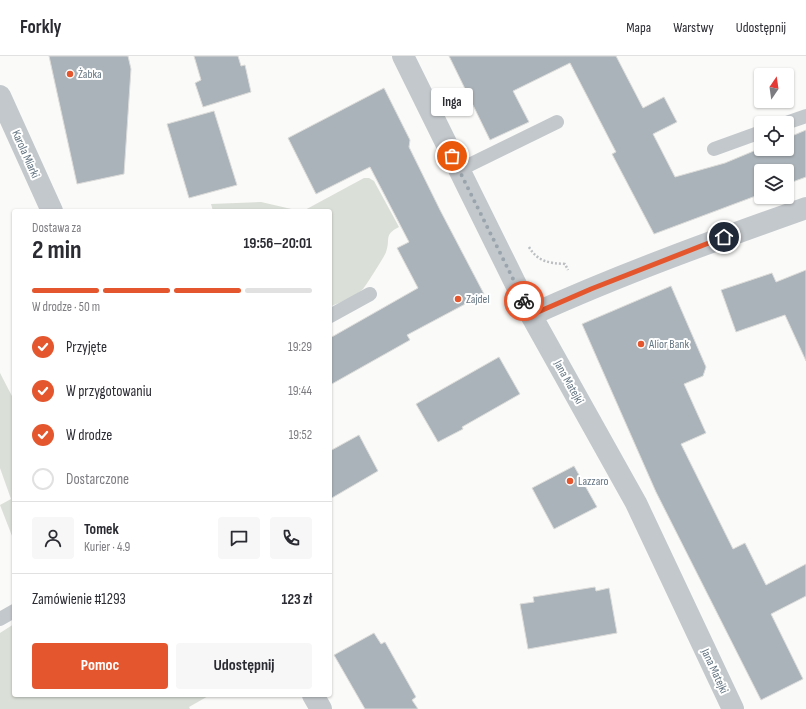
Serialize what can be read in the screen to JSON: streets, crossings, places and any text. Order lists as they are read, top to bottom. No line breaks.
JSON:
{"streets":{"street":["Karola Miarki","Jana Matejki"]},"places":["Żabka","Inga","Zajdel","Alior Bank","Lazzaro"],"north":"top","page":{"header":"Forkly","nav":["Mapa","Warstwy","Udostępnij"],"bubble":"Inga","heading":["2 min","Dostawa za","19:56–20:01"],"panel":["Tomek","Kurier · 4.9","Zamówienie #1293","123 zł"],"bar":"W drodze · 50 m","list":[["Przyjęte","19:29"],["W przygotowaniu","19:44"],["W drodze","19:52"],"Dostarczone"],"buttons":["Pomoc","Udostępnij"]}}
